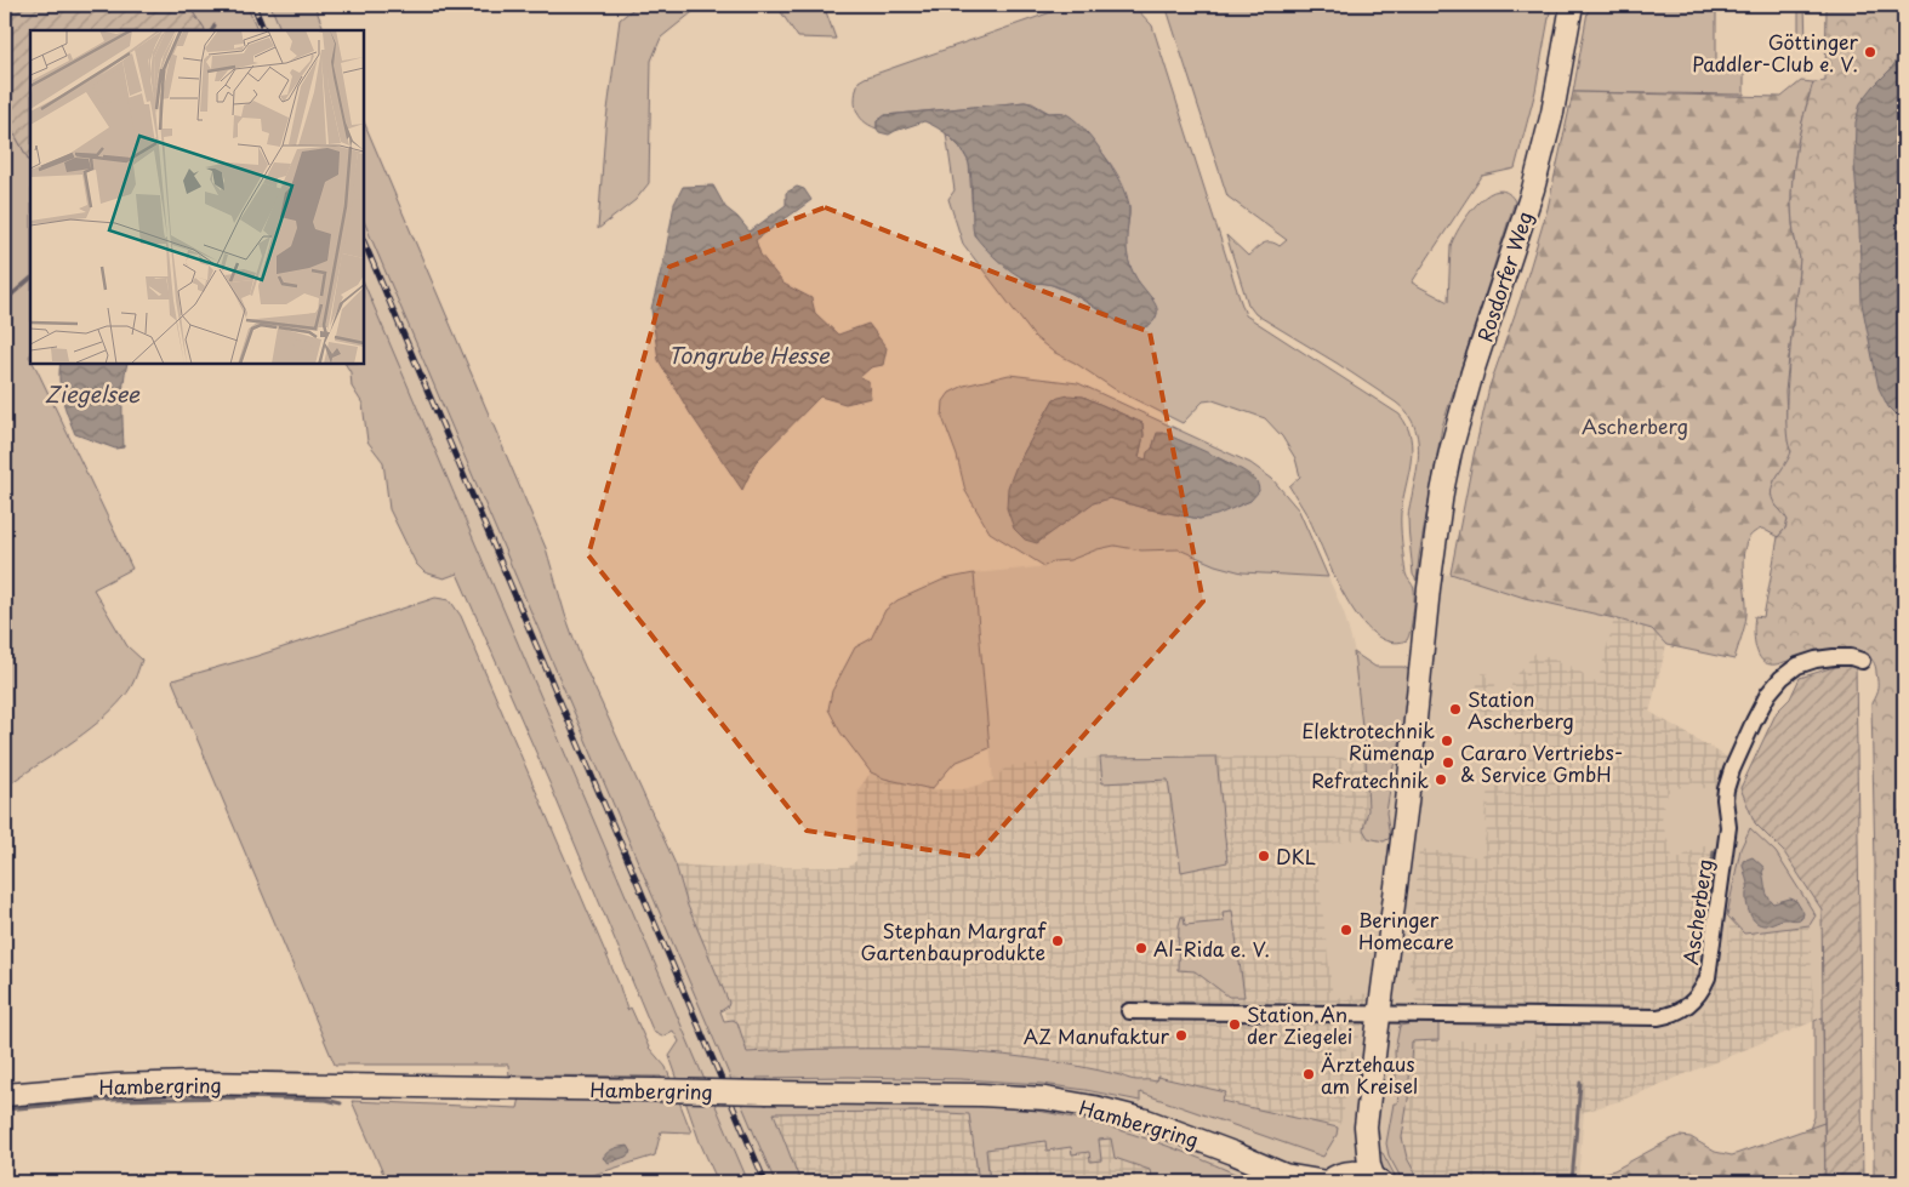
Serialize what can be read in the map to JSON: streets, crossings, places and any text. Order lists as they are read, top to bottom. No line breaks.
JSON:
{"streets":{"main road":["Rosdorfer Weg","Hambergring"],"street":["Ascherberg"]},"crossings":[["Rosdorfer Weg","Ascherberg"]],"water":["Tongrube Hesse","Ziegelsee"],"parks":["Ascherberg"],"places":["Göttinger Paddler-Club e. V.","Station Ascherberg","Elektrotechnik Rümenap","Cararo Vertriebs- & Service GmbH","Refratechnik","DKL","Beringer Homecare","Stephan Margraf Gartenbauprodukte","Al-Rida e. V.","Station An der Ziegelei","AZ Manufaktur","Ärztehaus am Kreisel"]}
